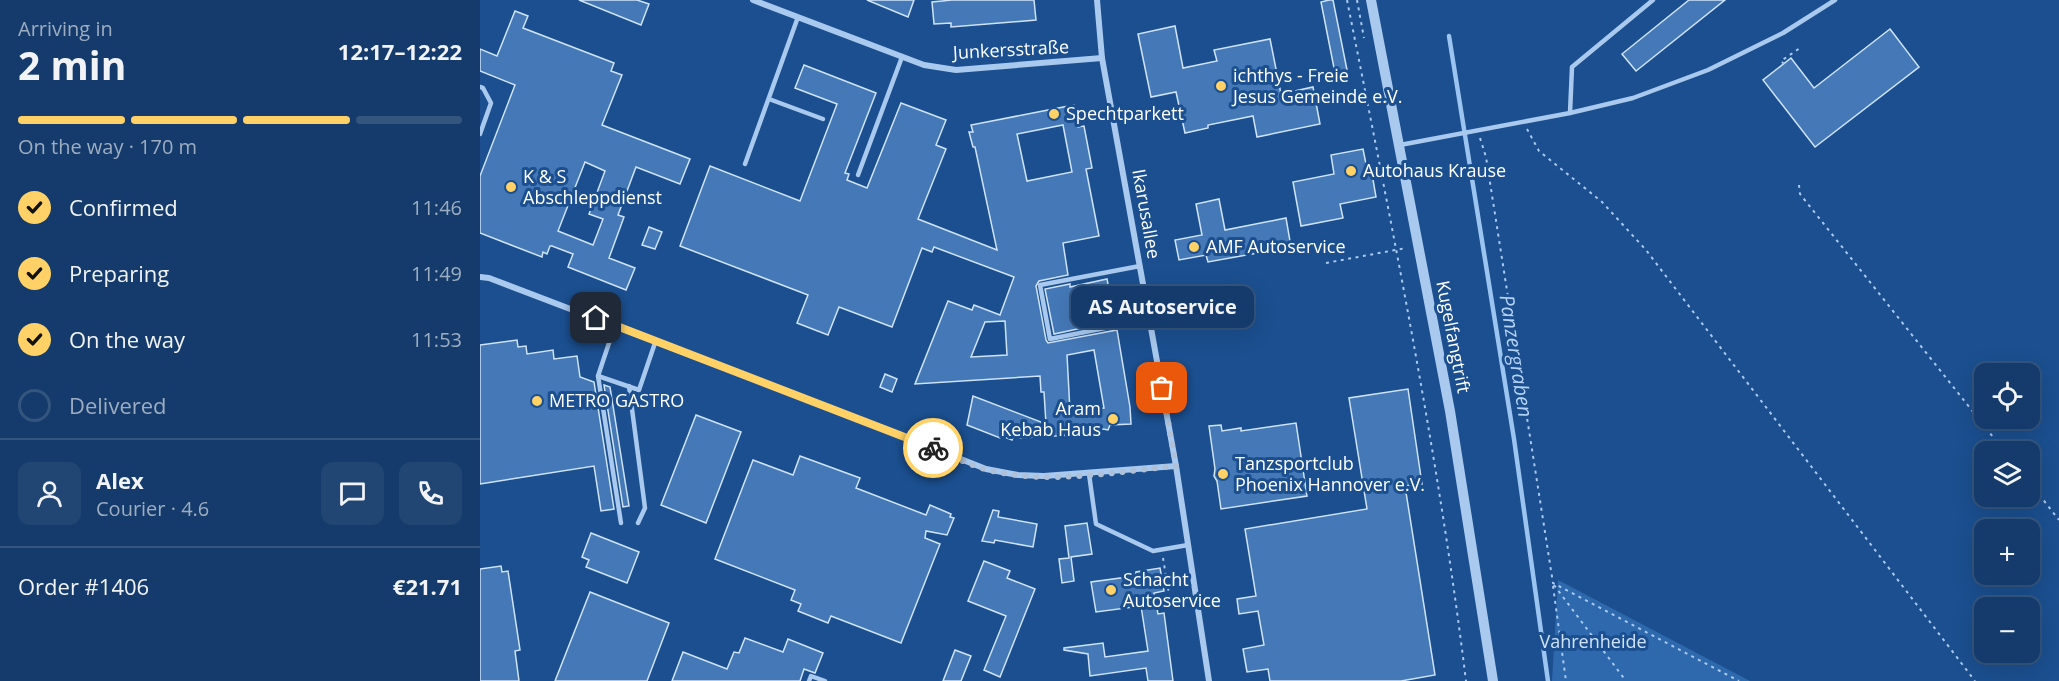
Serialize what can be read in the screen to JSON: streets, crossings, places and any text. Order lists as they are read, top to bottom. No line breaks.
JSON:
{"streets":{"street":["Junkersstraße","Ikarusallee","Kugelfangtrift"]},"crossings":[["Junkersstraße","Ikarusallee"]],"water":["Panzergraben"],"parks":["Vahrenheide"],"places":["ichthys - Freie Jesus Gemeinde e.V.","Spechtparkett","Autohaus Krause","K & S Abschleppdienst","AMF Autoservice","AS Autoservice","METRO GASTRO","Aram Kebab Haus","Tanzsportclub Phoenix Hannover e.V.","Schacht Autoservice"],"page":{"heading":["2 min","Arriving in","12:17–12:22"],"panel":["Alex","Courier · 4.6","Order #1406","€21.71"],"bar":"On the way · 170 m","list":[["Confirmed","11:46"],["Preparing","11:49"],["On the way","11:53"],"Delivered"],"bubble":"AS Autoservice","map_buttons":["+","−"]}}
